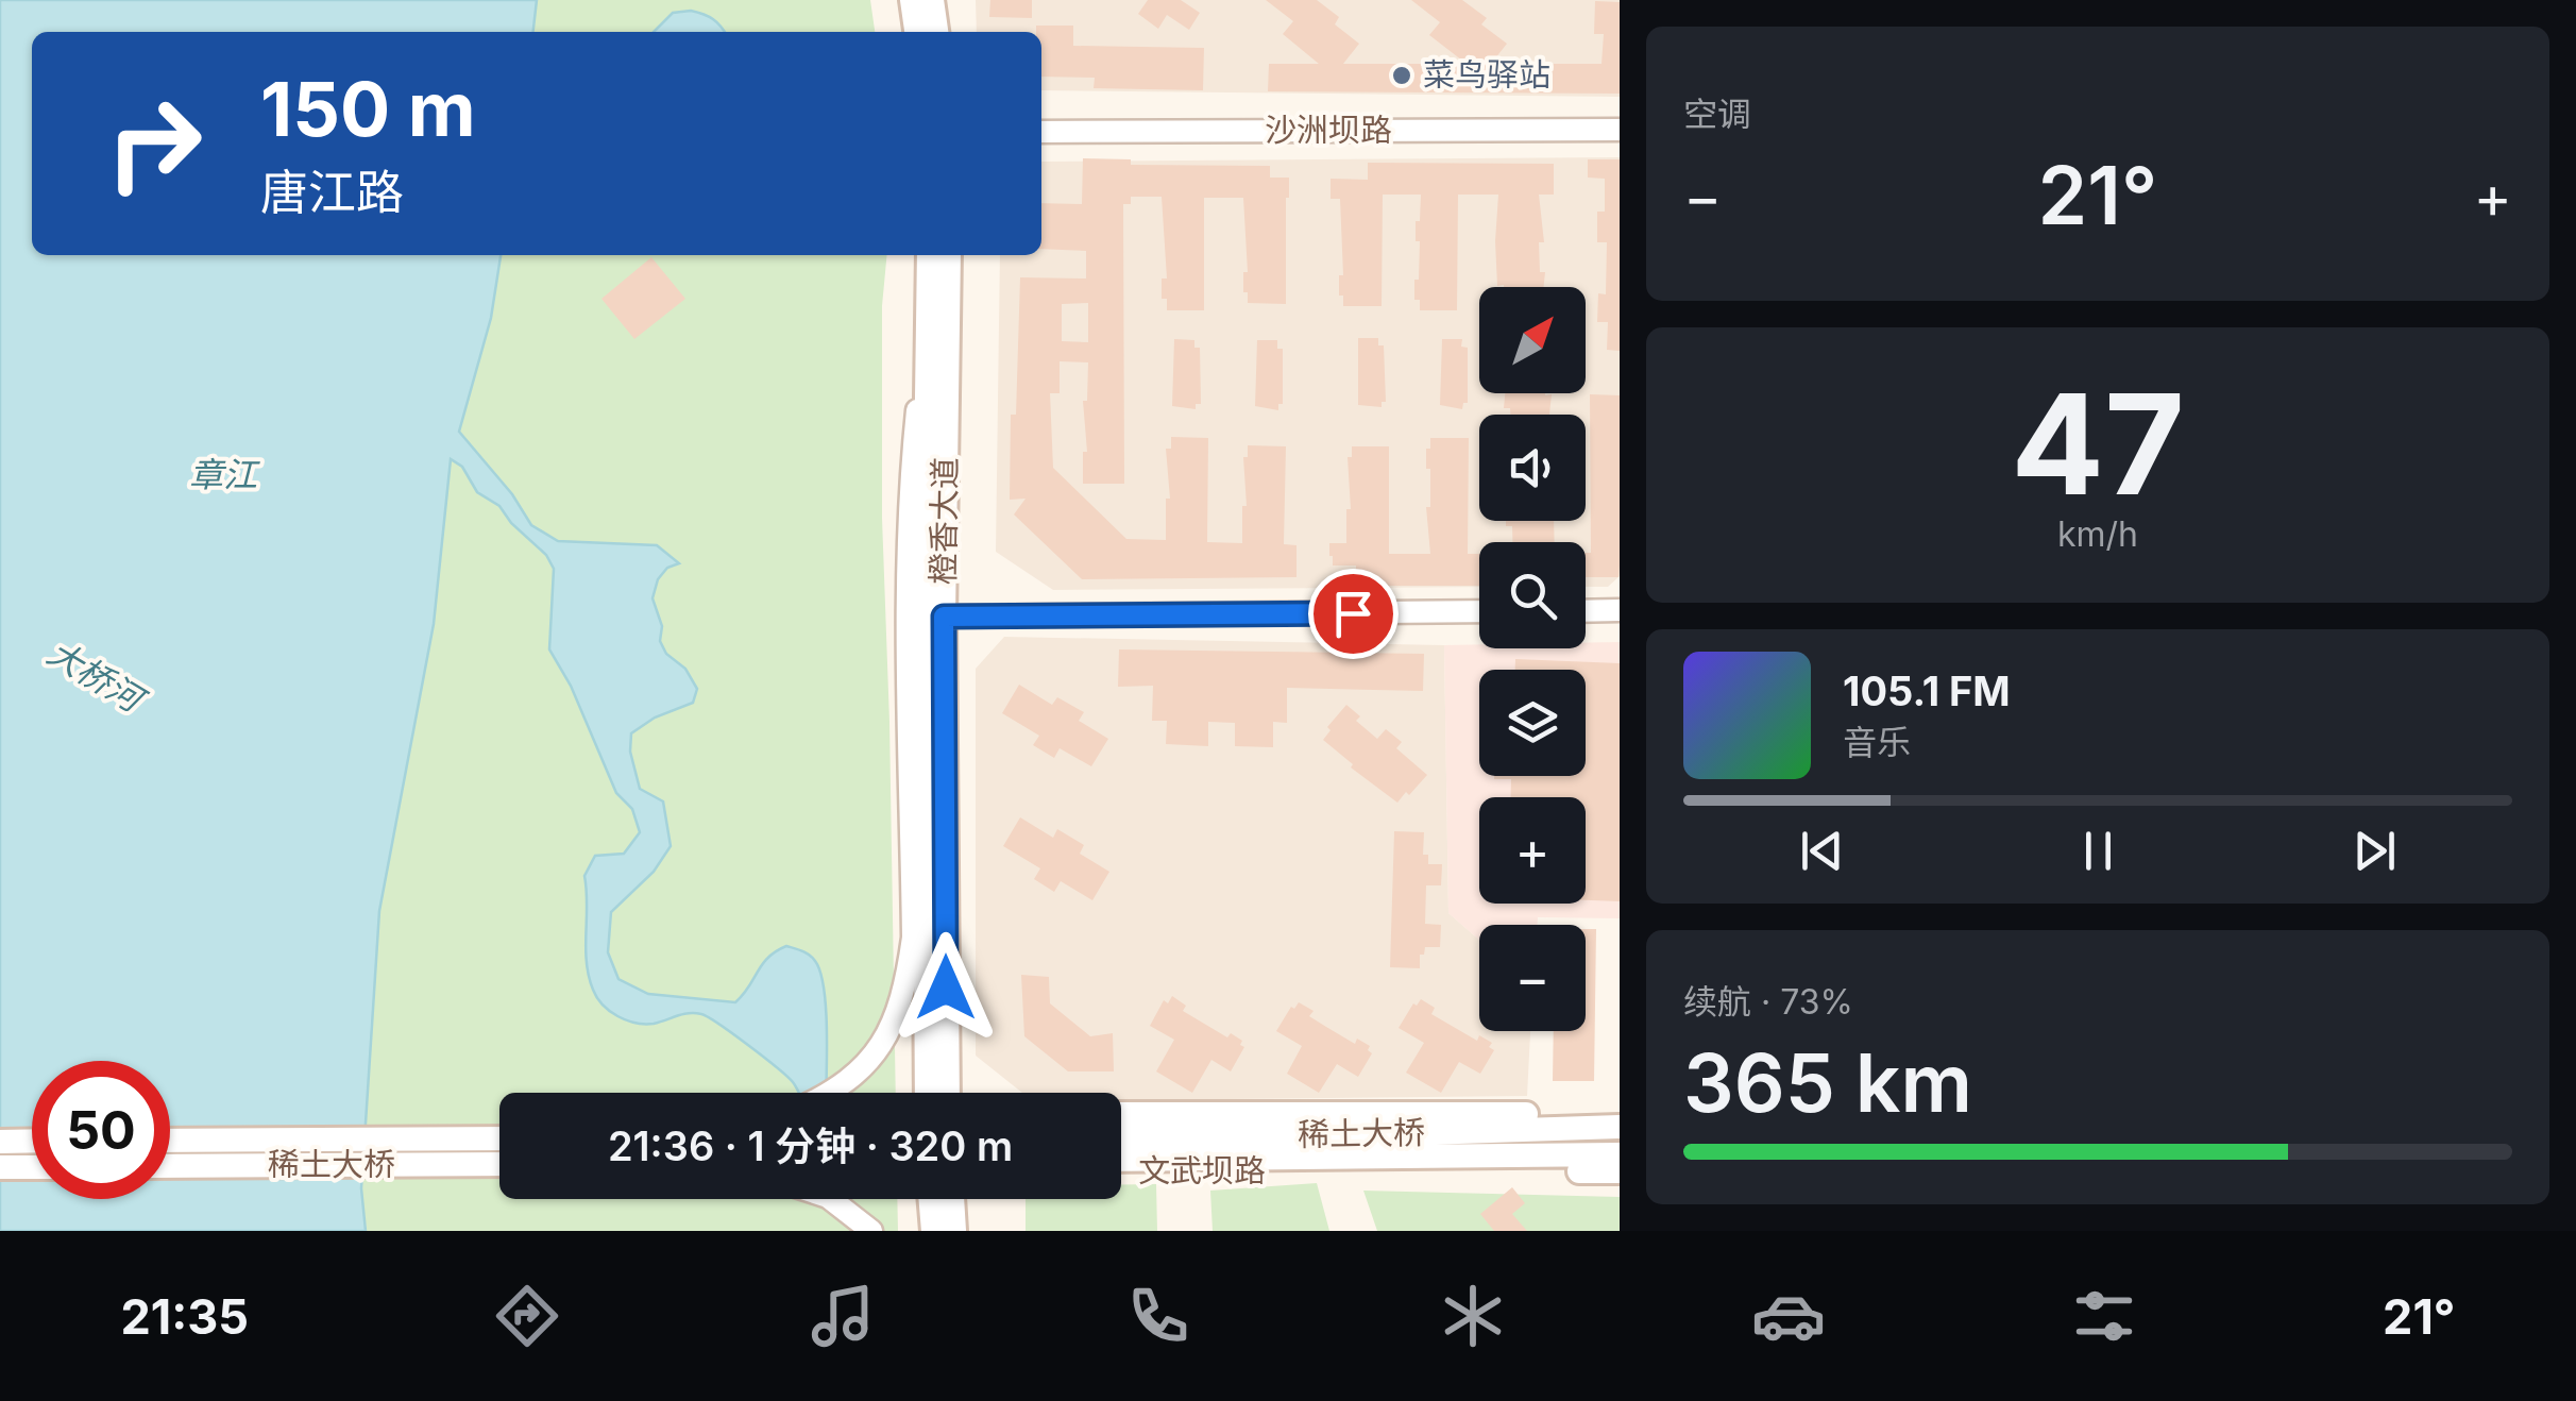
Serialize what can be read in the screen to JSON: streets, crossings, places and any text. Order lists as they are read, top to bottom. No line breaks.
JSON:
{"streets":{"main road":["橙香大道","稀土大桥","文武坝路"],"street":["沙洲坝路"]},"water":["章江","大桥河"],"places":["菜鸟驿站"],"north":"top right","page":{"tile":["空调",["47","km/h"],["续航 · 73%","365 km"]],"turn":["150 m","唐江路"],"heat":["−","21°","+"],"map_buttons":["+","−"],"song":["105.1 FM","音乐"],"limit":"50","trip":"21:36 · 1 分钟 · 320 m","tabs":["21:35","21°"]}}
